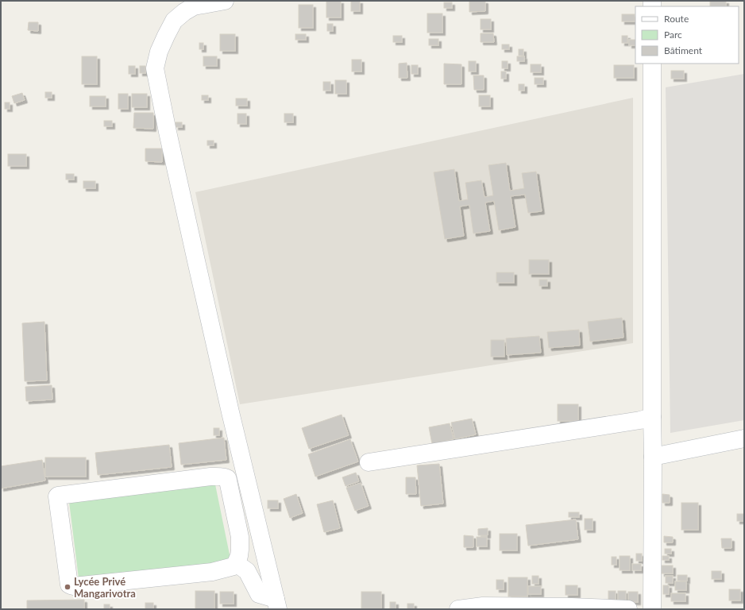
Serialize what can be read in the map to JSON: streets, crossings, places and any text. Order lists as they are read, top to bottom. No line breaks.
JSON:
{"places":["Lycée Privé Mangarivotra"],"legend":["Route","Parc","Bâtiment"]}
